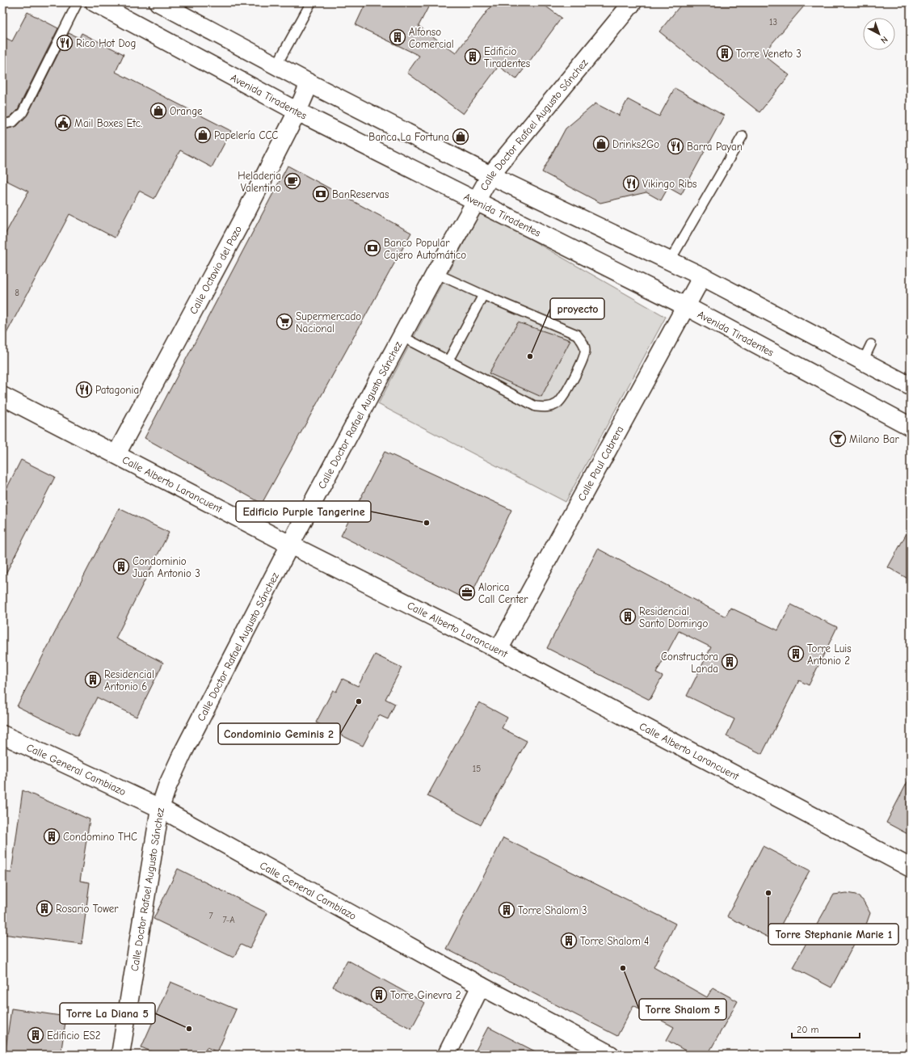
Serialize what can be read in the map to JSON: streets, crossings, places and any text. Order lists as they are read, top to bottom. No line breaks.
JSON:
{"streets":{"street":["Avenida Tiradentes","Calle Doctor Rafael Augusto Sánchez","Calle Octavio del Pozo","Calle Paul Cabrera","Calle Alberto Larancuent","Calle General Cambiazo"]},"crossings":[["Avenida Tiradentes","Calle Doctor Rafael Augusto Sánchez"],["Avenida Tiradentes","Calle Octavio del Pozo"],["Avenida Tiradentes","Calle Paul Cabrera"],["Calle Doctor Rafael Augusto Sánchez","Calle Alberto Larancuent"],["Calle Doctor Rafael Augusto Sánchez","Calle General Cambiazo"],["Calle Octavio del Pozo","Calle Alberto Larancuent"],["Calle Paul Cabrera","Calle Alberto Larancuent"]],"places":{"building":["Alfonso Comercial","Torre Veneto 3","Edificio Tiradentes","Condominio Juan Antonio 3","Residencial Santo Domingo","Torre Luis Antonio 2","Constructora Landa","Residencial Antonio 6","Condomino THC","Rosario Tower","Torre Shalom 3","Torre Shalom 4","Torre Ginevra 2","Edificio ES2"],"restaurant":["Rico Hot Dog","Barra Payan","Vikingo Ribs","Patagonia"],"shop":["Orange","Papelería CCC","Banca La Fortuna","Drinks2Go"],"public building":["Mail Boxes Etc."],"cafe":["Heladeria Valentino"],"bank":["BanReservas","Banco Popular Cajero Automático"],"supermarket":["Supermercado Nacional"],"other":["proyecto","Edificio Purple Tangerine","Condominio Geminis 2","Torre Stephanie Marie 1","Torre Shalom 5","Torre La Diana 5"],"bar":["Milano Bar"],"office":["Alorica Call Center"]},"house_numbers":["13","8","15","7","7-A"],"scale_bar":"20 m","north":"bottom right"}
